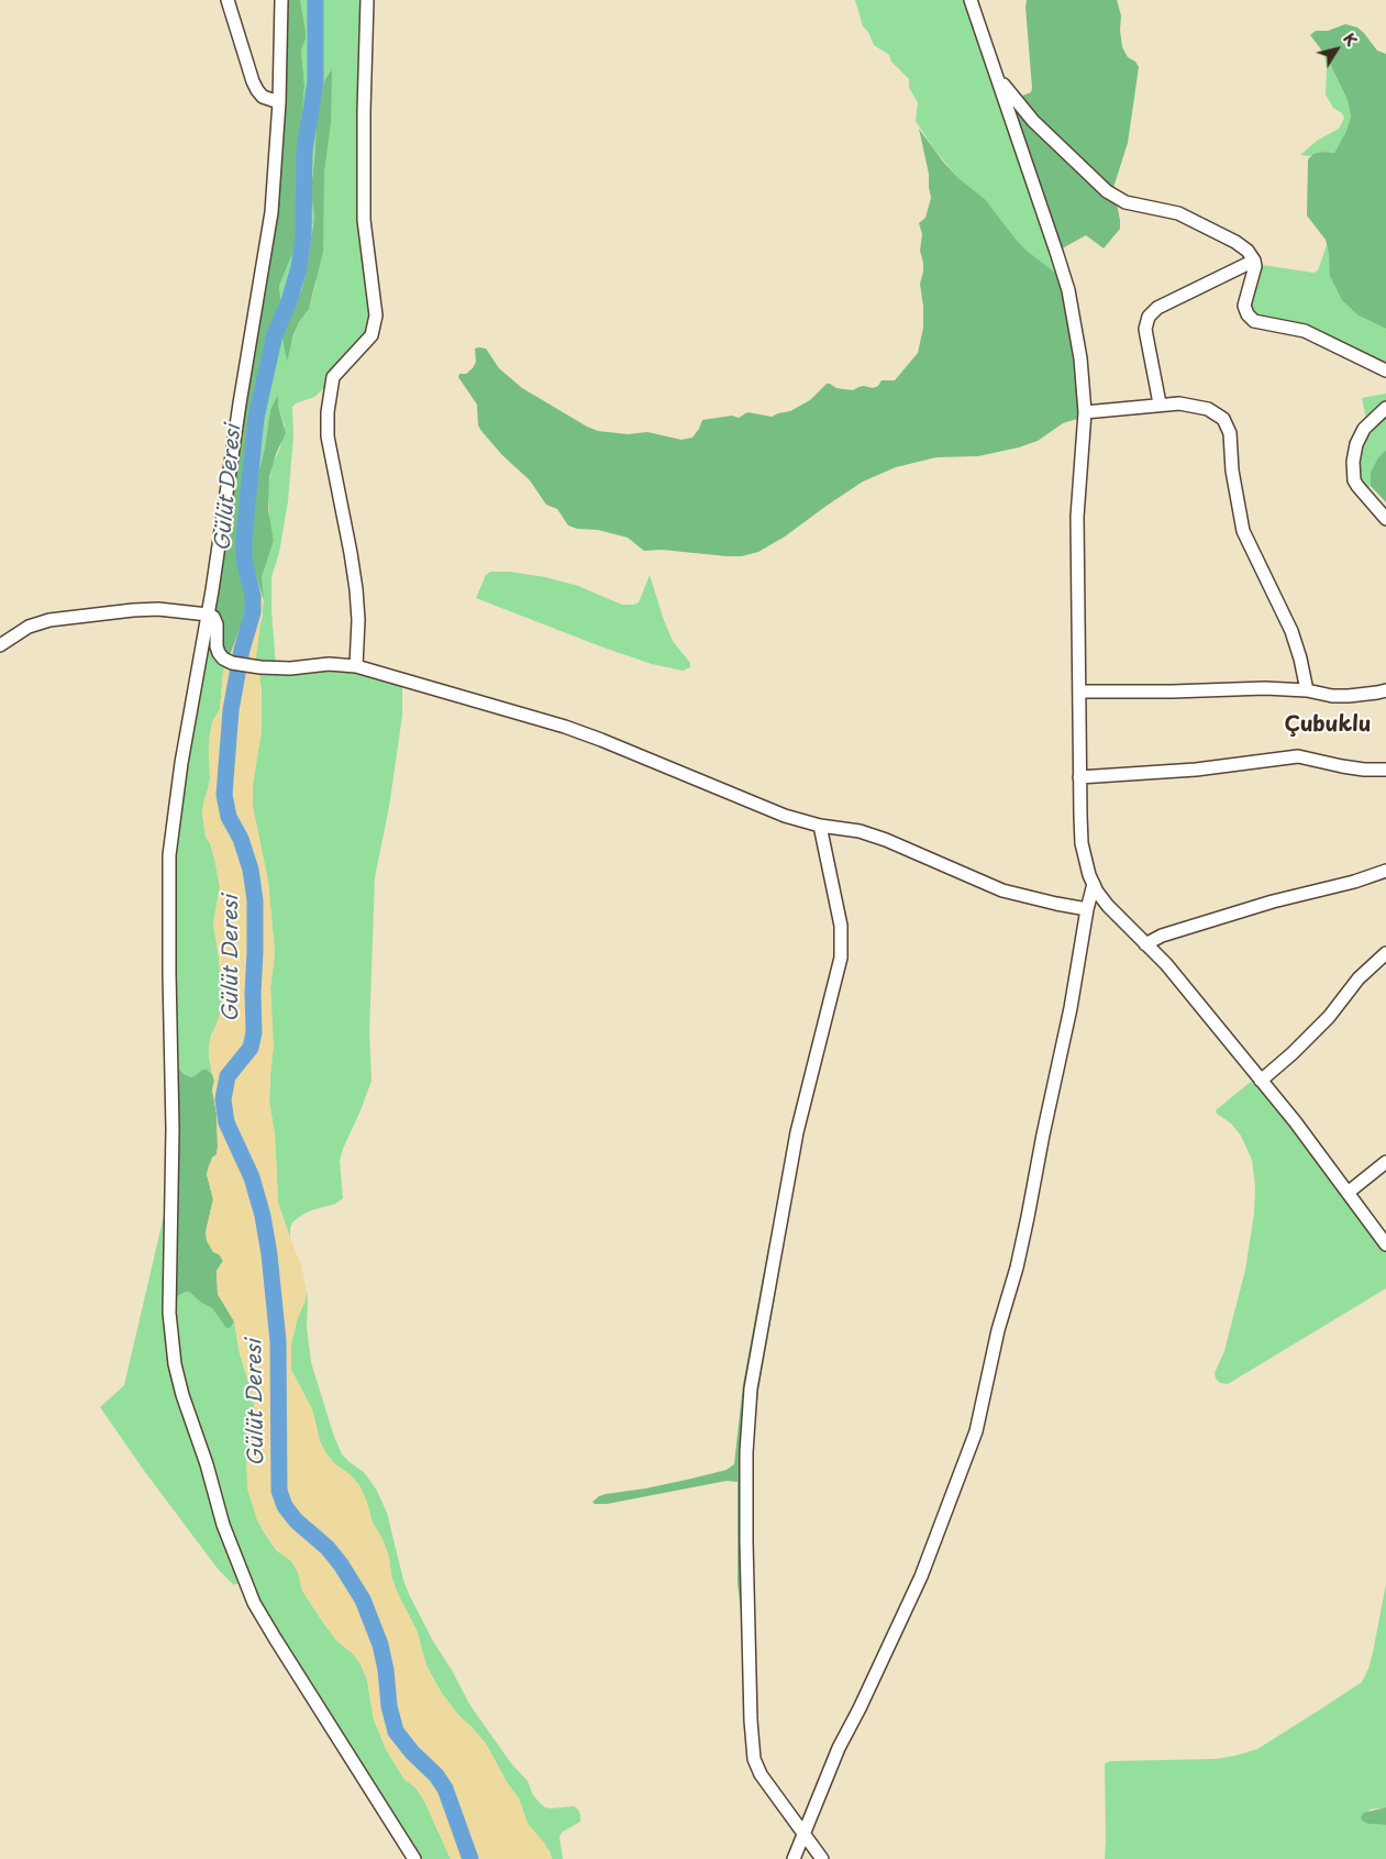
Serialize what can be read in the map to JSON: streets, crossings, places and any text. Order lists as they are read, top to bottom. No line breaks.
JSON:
{"districts":["Çubuklu"],"water":["Gülüt Deresi"],"north":"top right"}
